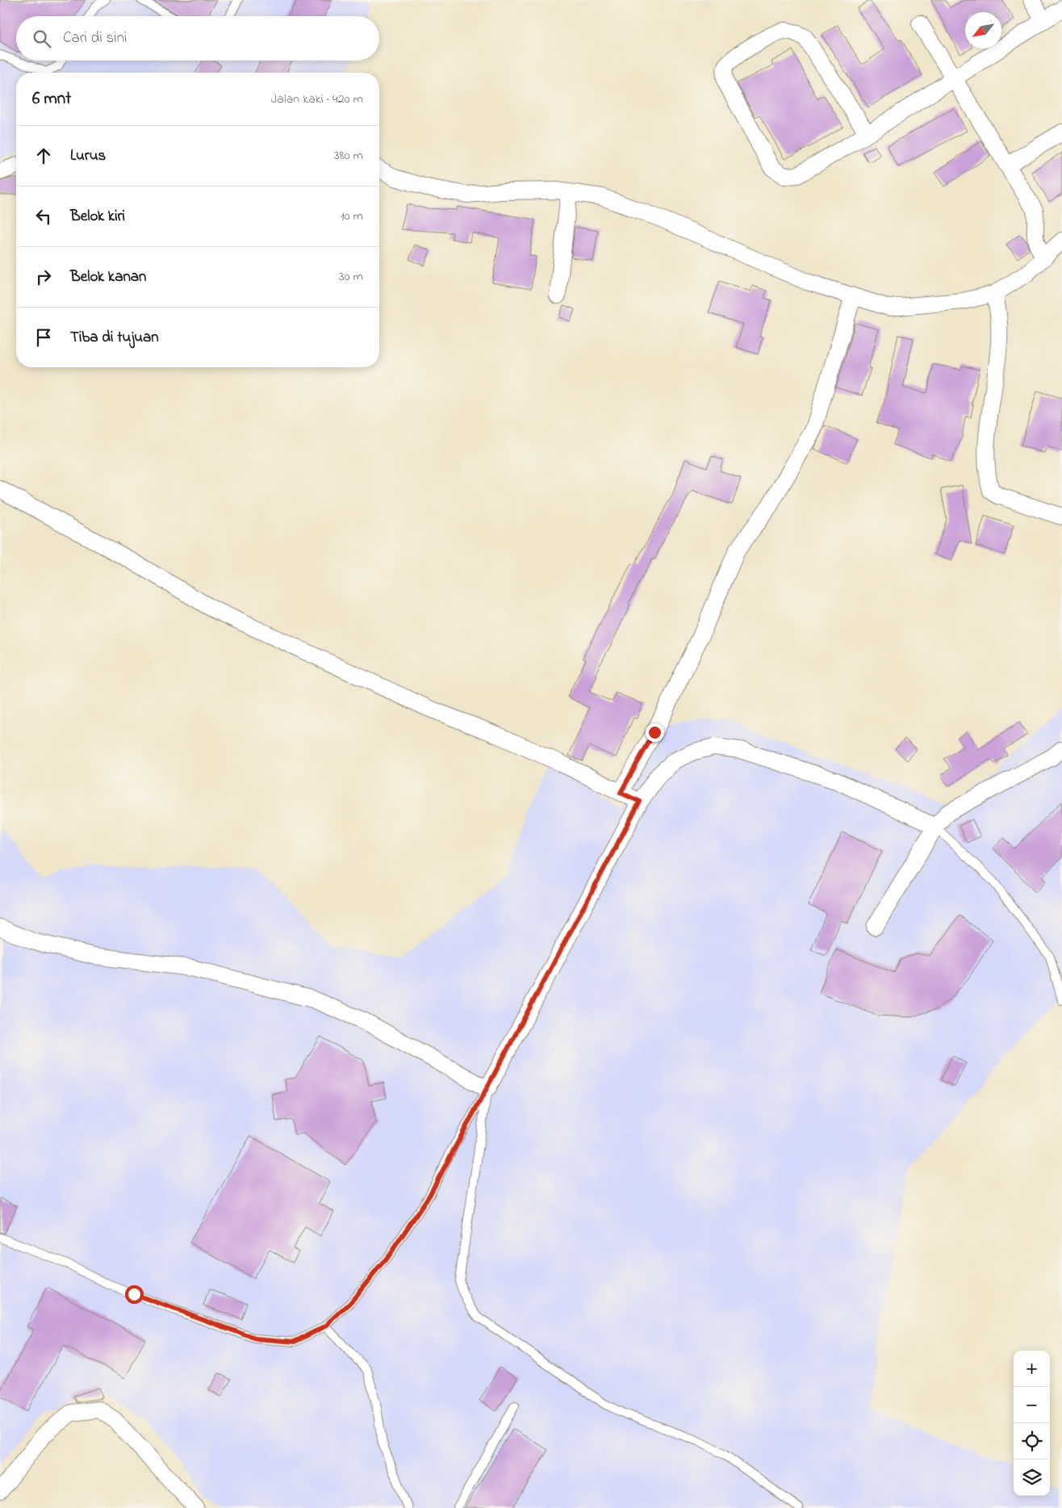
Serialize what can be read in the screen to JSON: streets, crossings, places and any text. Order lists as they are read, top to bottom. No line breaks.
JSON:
{"north":"bottom left","page":{"search":"Cari di sini","heading":["6 mnt","Jalan kaki · 420 m"],"list":[["Lurus","380 m"],["Belok kiri","10 m"],["Belok kanan","30 m"],"Tiba di tujuan"],"map_buttons":["+","−"]}}
